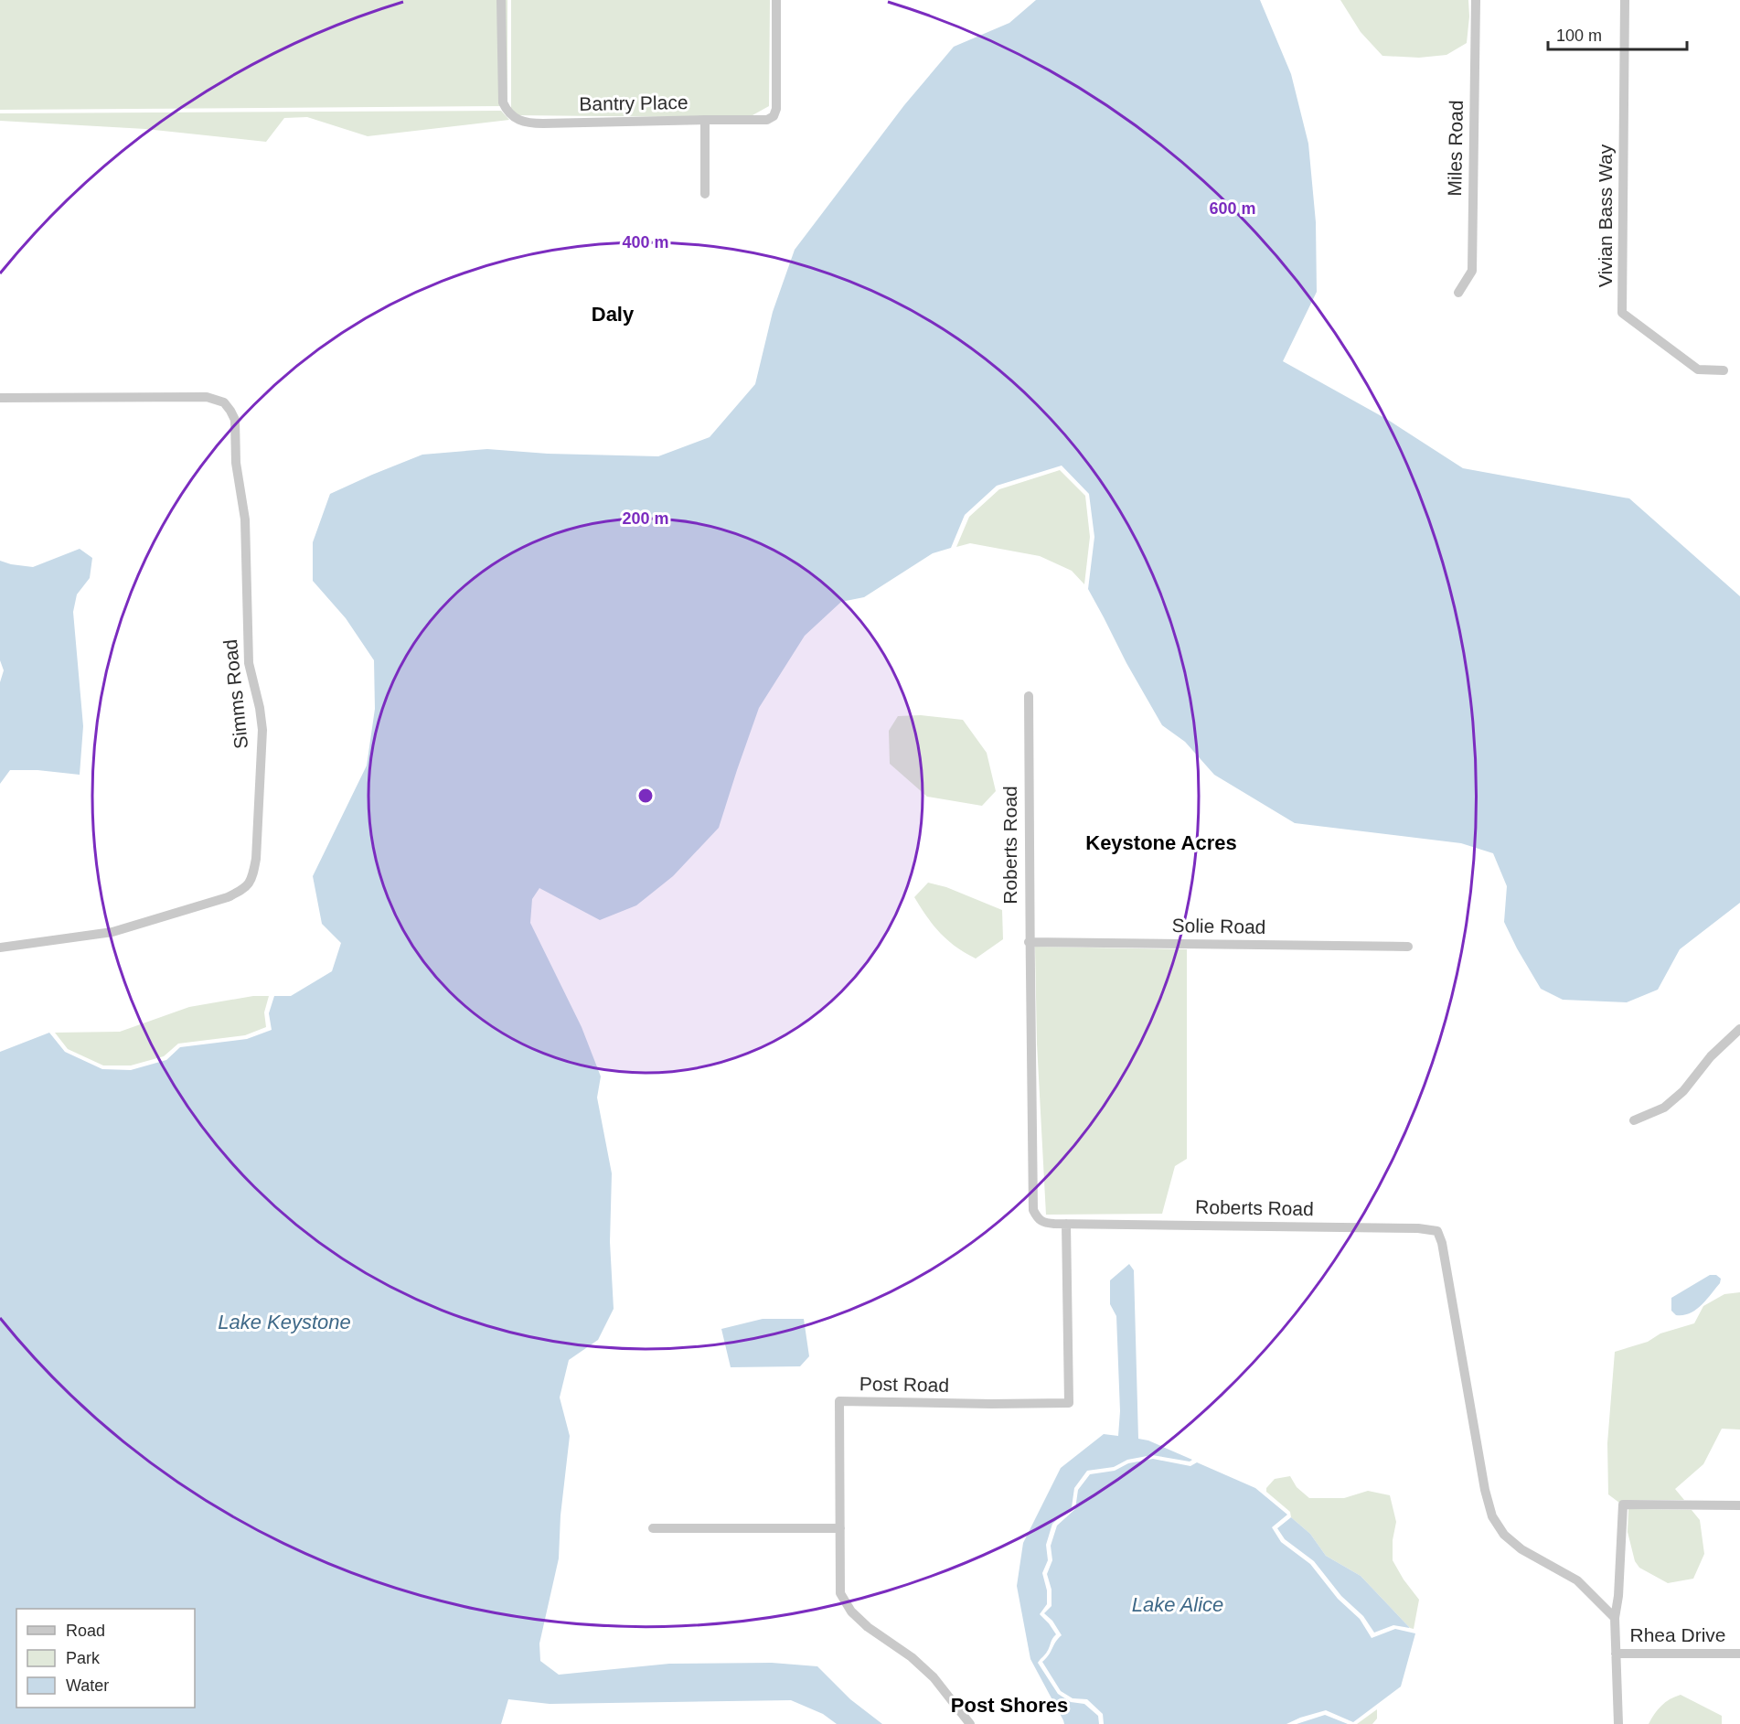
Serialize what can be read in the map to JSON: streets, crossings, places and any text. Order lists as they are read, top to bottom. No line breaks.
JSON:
{"streets":{"street":["Bantry Place","Miles Road","Vivian Bass Way","Simms Road","Roberts Road","Solie Road","Post Road","Rhea Drive"]},"crossings":[["Roberts Road","Solie Road"],["Roberts Road","Post Road"]],"districts":["Daly","Keystone Acres","Post Shores"],"water":["Lake Keystone","Lake Alice"],"legend":["Road","Park","Water"],"scale_bar":"100 m","rings":["600 m","400 m","200 m"]}
